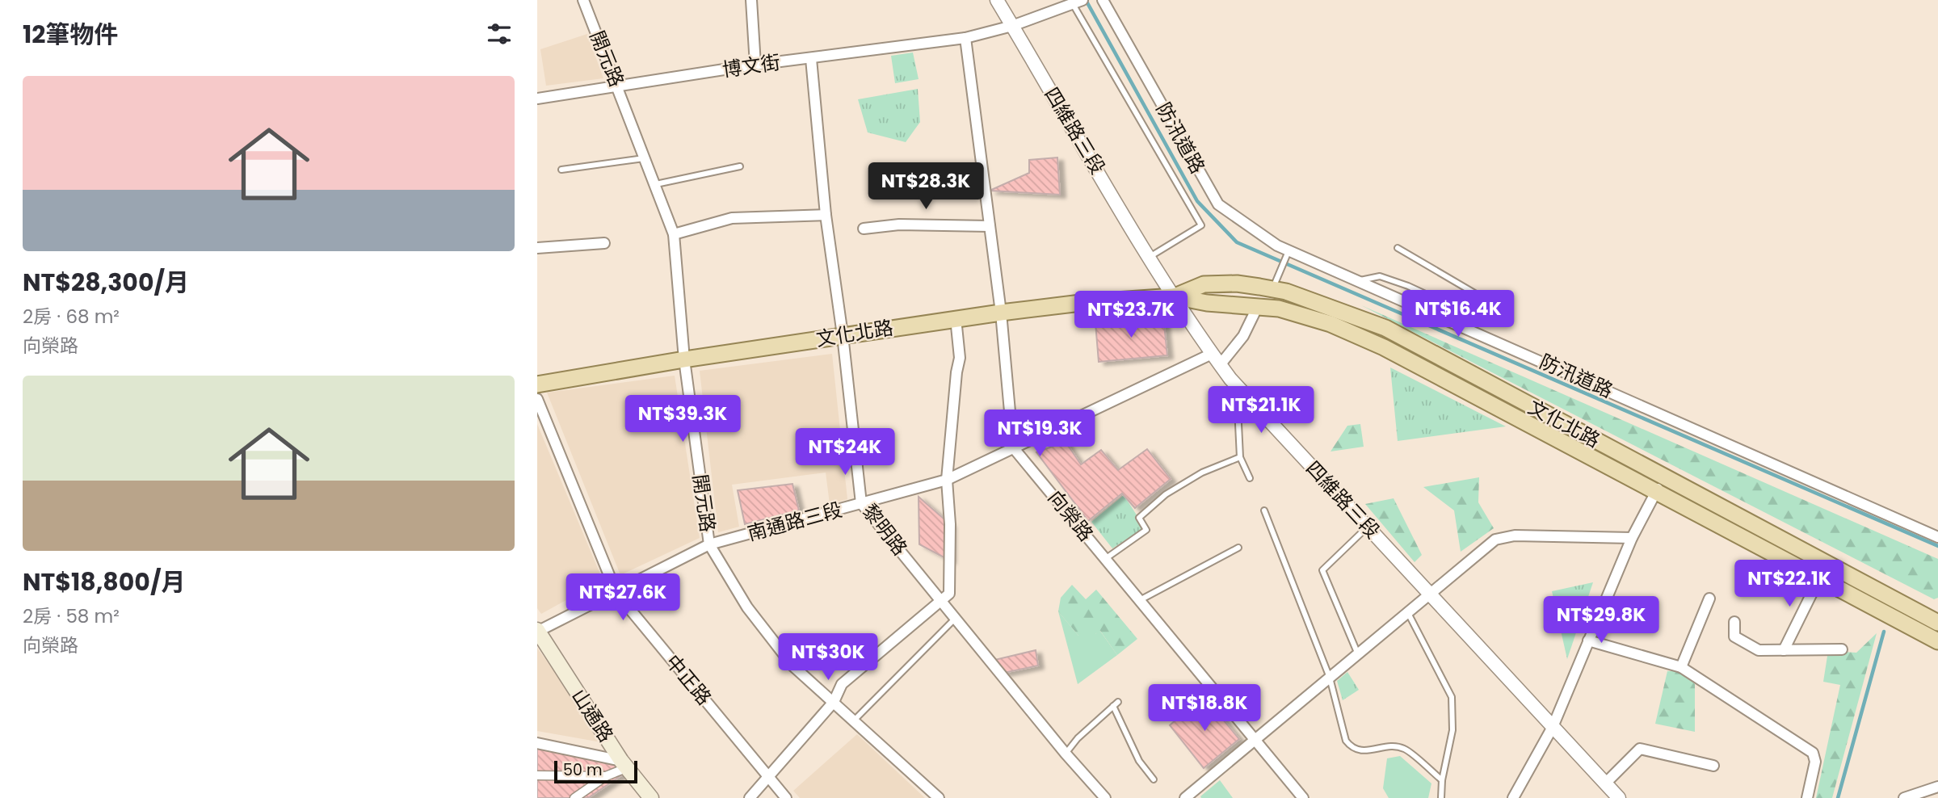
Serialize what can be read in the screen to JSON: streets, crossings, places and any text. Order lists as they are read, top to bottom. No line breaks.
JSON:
{"streets":{"main road":["文化北路","山通路"],"street":["開元路","博文街","四維路三段","防汛道路","向榮路","南通路三段","黎明路","中正路"]},"crossings":[["開元路","博文街"],["開元路","文化北路"],["開元路","南通路三段"],["博文街","四維路三段"],["博文街","黎明路"],["四維路三段","文化北路"],["四維路三段","南通路三段"],["文化北路","黎明路"],["向榮路","南通路三段"],["南通路三段","黎明路"],["南通路三段","中正路"],["南通路三段","山通路"]],"scale_bar":"50 m","page":{"heading":"12筆物件","list":[{"name":"NT$28,300/月","note":"2房 · 68 m² · 向榮路"},{"name":"NT$18,800/月","note":"2房 · 58 m² · 向榮路"}],"price":["NT$28.3K","NT$16.4K","NT$23.7K","NT$21.1K","NT$39.3K","NT$19.3K","NT$24K","NT$22.1K","NT$27.6K","NT$29.8K","NT$30K","NT$18.8K"],"scale":"50 m"}}
